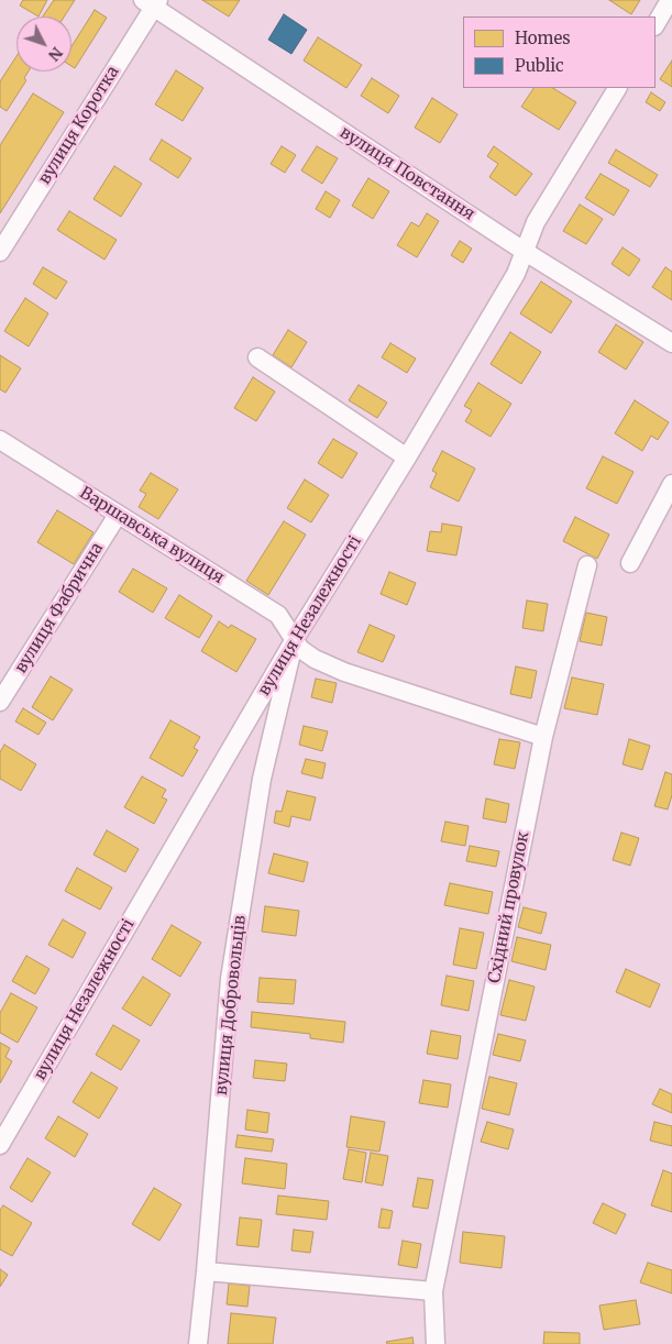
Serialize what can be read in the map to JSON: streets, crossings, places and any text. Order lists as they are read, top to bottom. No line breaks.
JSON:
{"streets":{"street":["вулиця Коротка","вулиця Повстання","Варшавська вулиця","вулиця Фабрична","вулиця Незалежності","Східний провулок","вулиця Добровольців"]},"crossings":[["вулиця Коротка","вулиця Повстання"],["вулиця Повстання","вулиця Незалежності"],["Варшавська вулиця","вулиця Фабрична"],["Варшавська вулиця","вулиця Незалежності"],["Варшавська вулиця","вулиця Добровольців"],["вулиця Незалежності","вулиця Добровольців"]],"legend":["Homes","Public"],"north":"bottom right"}
